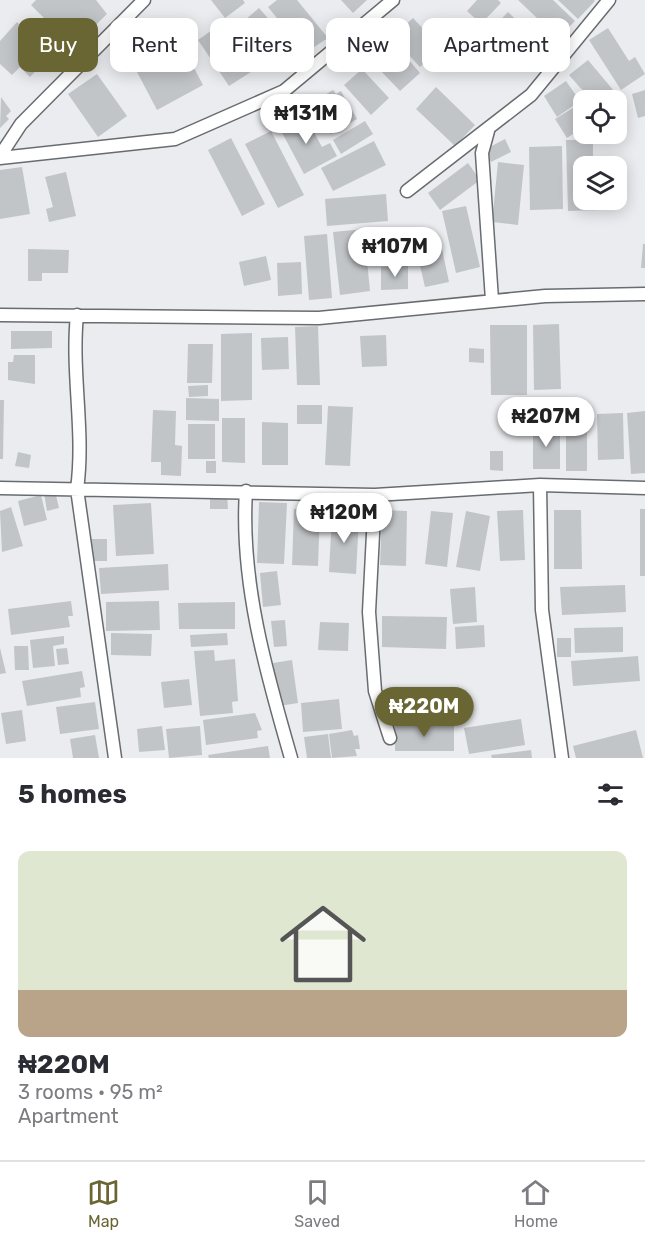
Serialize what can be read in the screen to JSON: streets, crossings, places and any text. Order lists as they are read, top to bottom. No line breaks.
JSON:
{"page":{"chip":["Buy","Rent","Filters","New","Apartment"],"price":["₦131M","₦107M","₦207M","₦120M","₦220M"],"heading":"5 homes","list":[{"name":"₦220M","note":"3 rooms · 95 m² · Apartment"}],"tabs":["Map","Saved","Home"]}}
